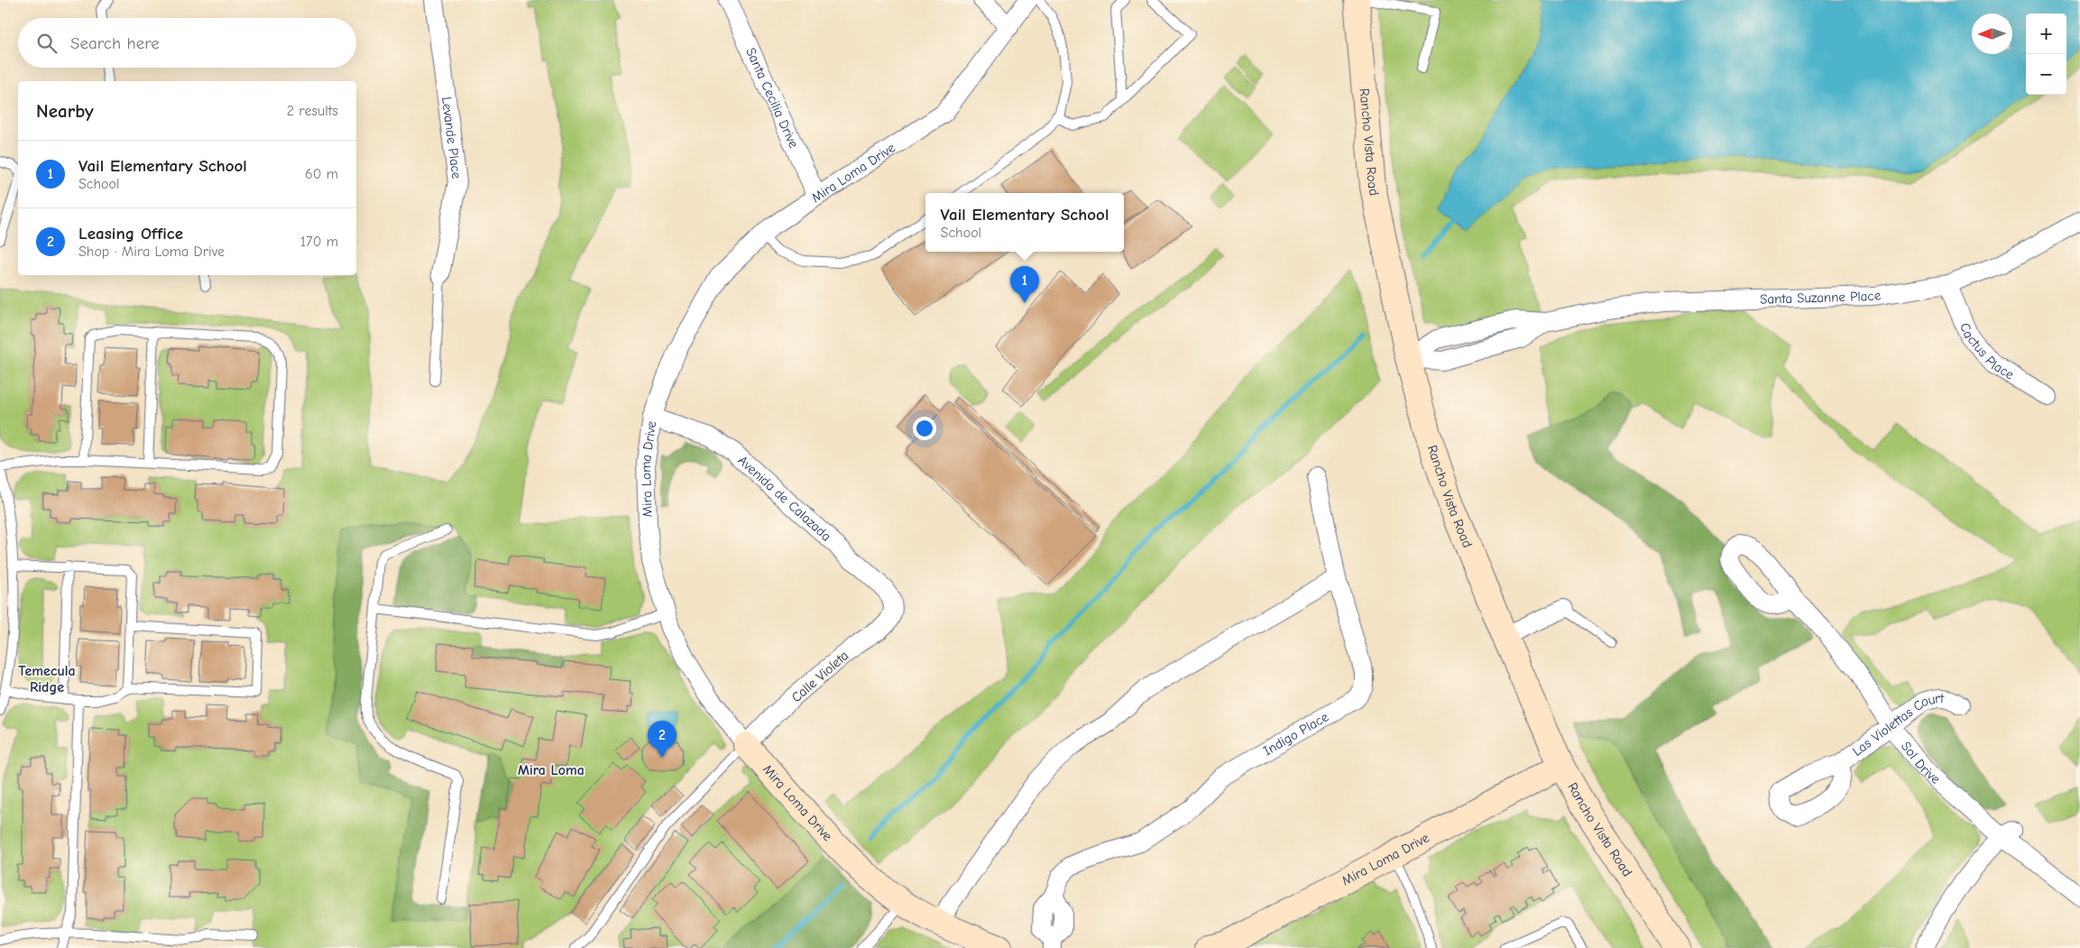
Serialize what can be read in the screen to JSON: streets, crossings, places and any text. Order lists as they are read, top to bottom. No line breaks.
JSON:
{"streets":{"main road":["Rancho Vista Road","Mira Loma Drive"],"street":["Santa Cecilia Drive","Levande Place","Santa Suzanne Place","Cactus Place","Avenida de Calazada","Calle Violeta","Las Violettas Court","Indigo Place","Sol Drive"]},"crossings":[["Santa Cecilia Drive","Mira Loma Drive"],["Rancho Vista Road","Mira Loma Drive"],["Rancho Vista Road","Santa Suzanne Place"],["Mira Loma Drive","Avenida de Calazada"],["Mira Loma Drive","Calle Violeta"],["Santa Suzanne Place","Cactus Place"],["Avenida de Calazada","Calle Violeta"],["Las Violettas Court","Sol Drive"]],"districts":["Temecula Ridge","Mira Loma"],"north":"left","page":{"map_buttons":["+","−"],"search":"Search here","heading":["Nearby","2 results"],"list":[{"mark":"1","name":"Vail Elementary School","note":"School","value":"60 m"},{"mark":"2","name":"Leasing Office","note":"Shop · Mira Loma Drive","value":"170 m"}],"popup":["Vail Elementary School","School"],"pins":["1","2"]}}
